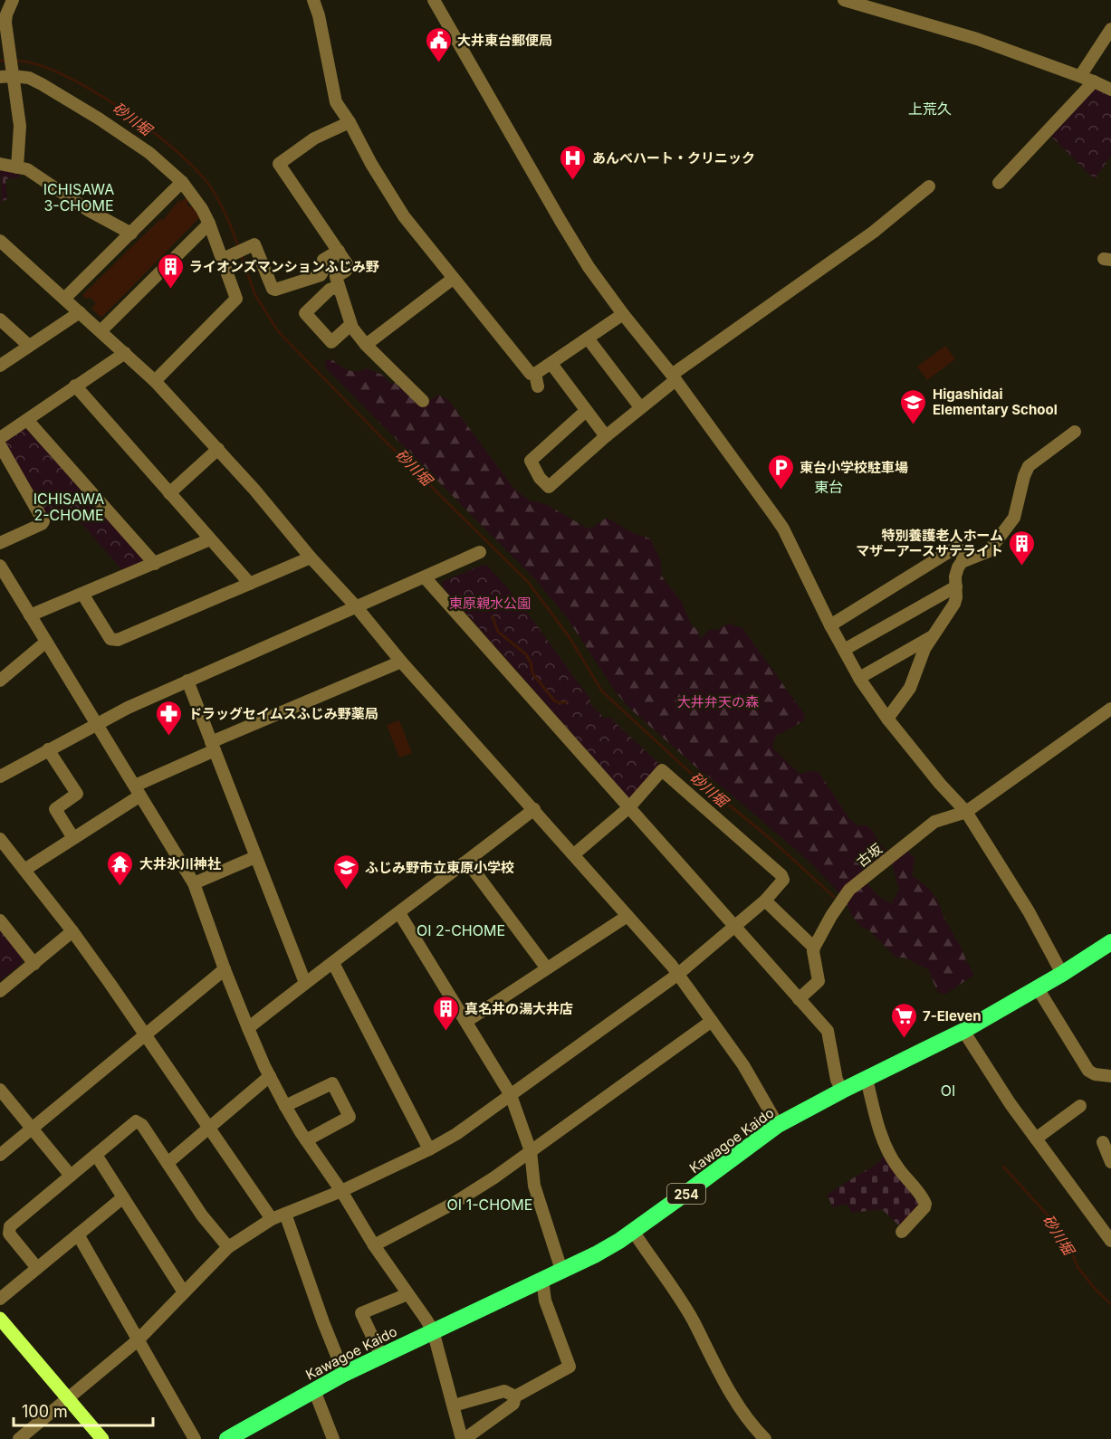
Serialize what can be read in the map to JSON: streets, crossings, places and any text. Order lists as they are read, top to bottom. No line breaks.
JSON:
{"streets":{"highway":["Kawagoe Kaido","254"],"street":["古坂"]},"districts":["上荒久","ICHISAWA 3-CHOME","東台","ICHISAWA 2-CHOME","OI 2-CHOME","OI","OI 1-CHOME"],"water":["砂川堀"],"parks":["東原親水公園","大井弁天の森"],"places":{"public building":["大井東台郵便局"],"hospital":["あんべハート・クリニック"],"building":["ライオンズマンションふじみ野","特別養護老人ホーム マザーアースサテライト","真名井の湯大井店"],"school or university":["Higashidai Elementary School","ふじみ野市立東原小学校"],"parking":["東台小学校駐車場"],"pharmacy":["ドラッグセイムスふじみ野薬局"],"temple":["大井氷川神社"],"supermarket":["7-Eleven"]},"scale_bar":"100 m"}
